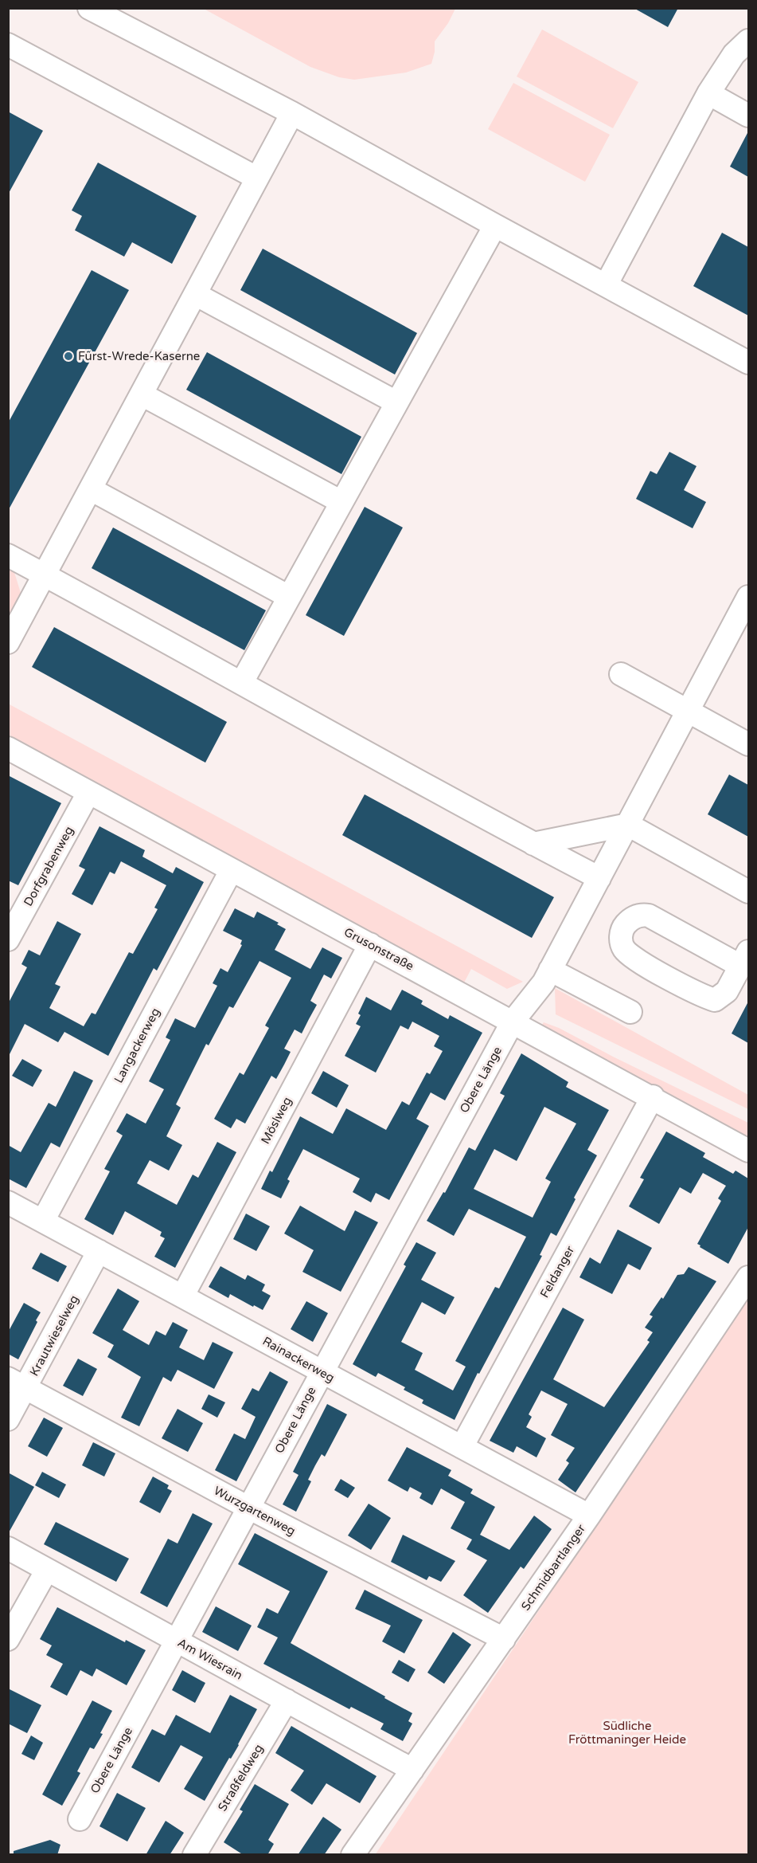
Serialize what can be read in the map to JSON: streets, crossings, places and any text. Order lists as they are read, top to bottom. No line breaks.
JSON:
{"streets":{"street":["Dorfgrabenweg","Grusonstraße","Langackerweg","Obere Länge","Möslweg","Feldanger","Krautwieselweg","Rainackerweg","Wurzgartenweg","Schmidbartlanger","Am Wiesrain","Straßfeldweg"]},"crossings":[["Dorfgrabenweg","Grusonstraße"],["Grusonstraße","Langackerweg"],["Grusonstraße","Obere Länge"],["Grusonstraße","Möslweg"],["Grusonstraße","Feldanger"],["Langackerweg","Rainackerweg"],["Obere Länge","Rainackerweg"],["Obere Länge","Wurzgartenweg"],["Obere Länge","Am Wiesrain"],["Möslweg","Rainackerweg"],["Feldanger","Rainackerweg"],["Krautwieselweg","Rainackerweg"],["Krautwieselweg","Wurzgartenweg"],["Rainackerweg","Schmidbartlanger"],["Wurzgartenweg","Schmidbartlanger"],["Schmidbartlanger","Am Wiesrain"],["Am Wiesrain","Straßfeldweg"]],"parks":["Südliche Fröttmaninger Heide"],"places":["Fürst-Wrede-Kaserne"]}
